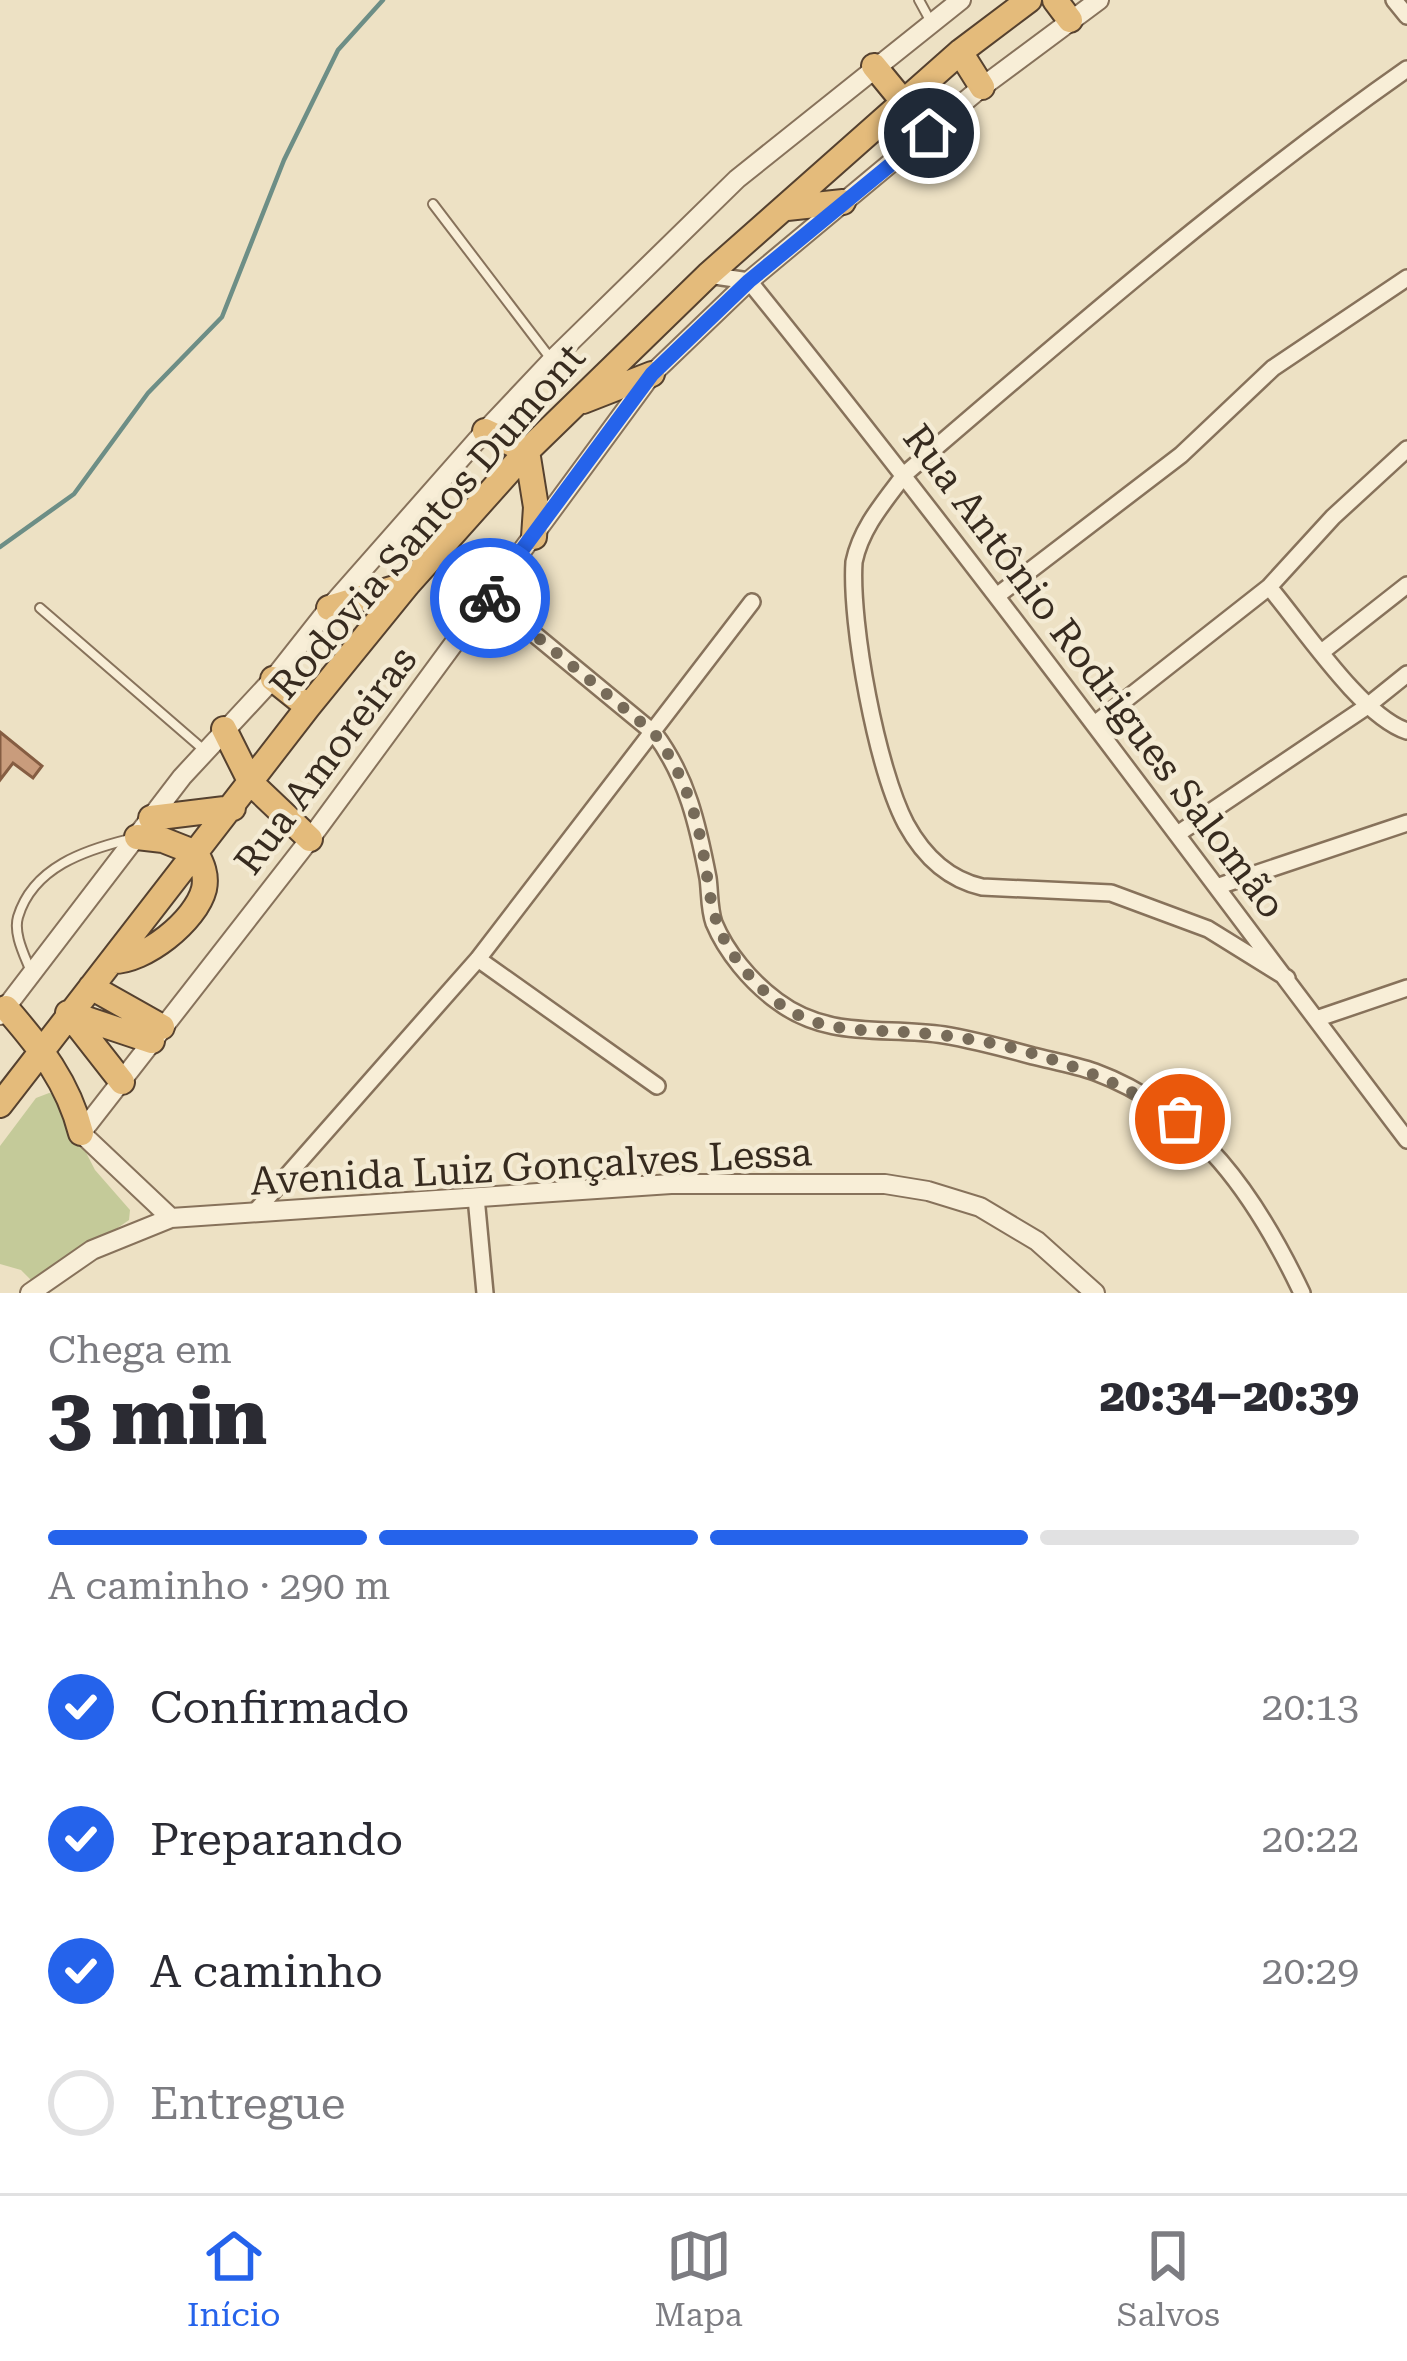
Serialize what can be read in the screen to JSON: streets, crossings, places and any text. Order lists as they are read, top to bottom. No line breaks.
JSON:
{"streets":{"highway":["Rodovia Santos Dumont"],"street":["Rua Antônio Rodrigues Salomão","Rua Amoreiras","Avenida Luiz Gonçalves Lessa"]},"crossings":[["Rua Antônio Rodrigues Salomão","Rua Amoreiras"]],"page":{"heading":["3 min","Chega em","20:34–20:39"],"bar":"A caminho · 290 m","list":[["Confirmado","20:13"],["Preparando","20:22"],["A caminho","20:29"],"Entregue"],"tabs":["Início","Mapa","Salvos"]}}
